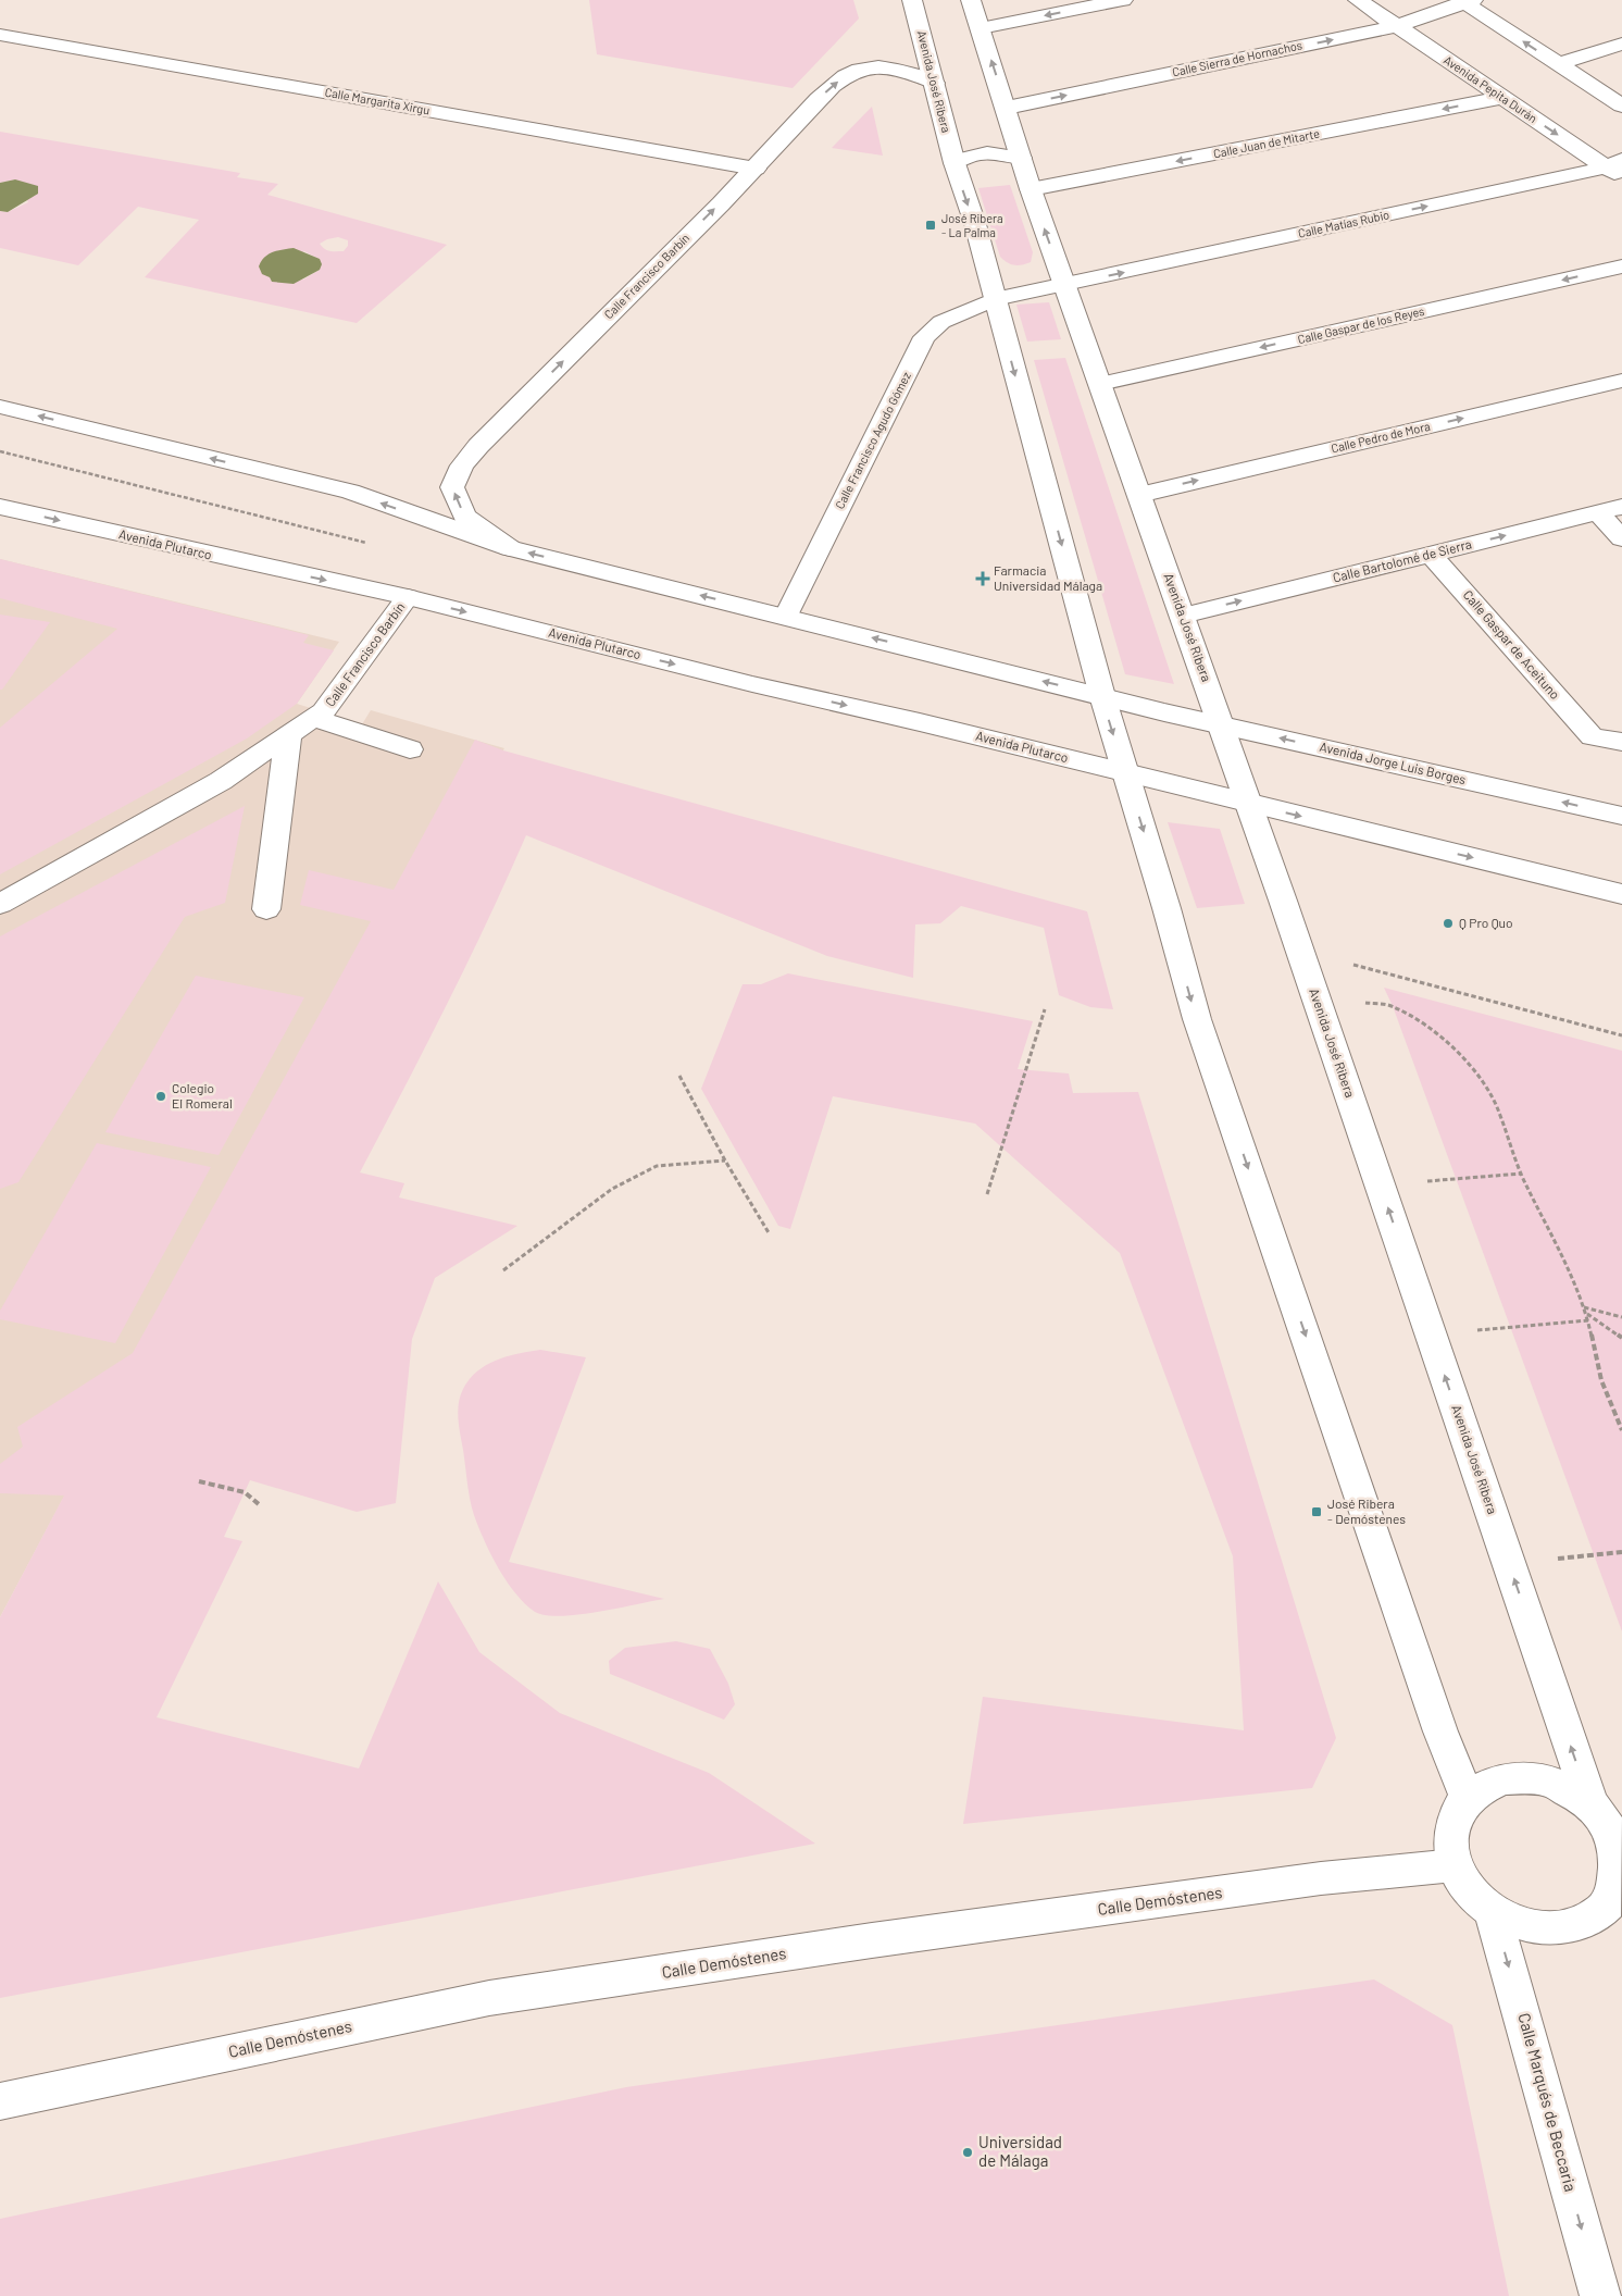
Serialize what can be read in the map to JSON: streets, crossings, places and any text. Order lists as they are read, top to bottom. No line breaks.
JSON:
{"streets":{"street":["Calle Sierra de Hornachos","Avenida José Ribera","Avenida Pepita Durán","Calle Margarita Xirgu","Calle Juan de Mitarte","Calle Matías Rubio","Calle Francisco Barbín","Calle Gaspar de los Reyes","Calle Pedro de Mora","Calle Francisco Agudo Gómez","Avenida Plutarco","Calle Bartolomé de Sierra","Calle Gaspar de Aceituno","Avenida Jorge Luis Borges","Calle Demóstenes","Calle Marqués de Beccaria"]},"crossings":[["Calle Sierra de Hornachos","Avenida José Ribera"],["Calle Sierra de Hornachos","Avenida Pepita Durán"],["Avenida José Ribera","Calle Juan de Mitarte"],["Avenida José Ribera","Calle Matías Rubio"],["Avenida José Ribera","Calle Francisco Barbín"],["Avenida José Ribera","Calle Gaspar de los Reyes"],["Avenida José Ribera","Calle Pedro de Mora"],["Avenida José Ribera","Calle Francisco Agudo Gómez"],["Avenida José Ribera","Avenida Plutarco"],["Avenida José Ribera","Calle Bartolomé de Sierra"],["Avenida José Ribera","Avenida Jorge Luis Borges"],["Avenida José Ribera","Calle Demóstenes"],["Avenida José Ribera","Calle Marqués de Beccaria"],["Avenida Pepita Durán","Calle Juan de Mitarte"],["Avenida Pepita Durán","Calle Matías Rubio"],["Calle Margarita Xirgu","Calle Francisco Barbín"],["Calle Francisco Barbín","Avenida Plutarco"],["Calle Bartolomé de Sierra","Calle Gaspar de Aceituno"],["Calle Demóstenes","Calle Marqués de Beccaria"]],"one_way":["Calle Juan de Mitarte","Calle Matías Rubio","Calle Francisco Barbín","Calle Gaspar de los Reyes","Calle Pedro de Mora","Calle Bartolomé de Sierra","Calle Marqués de Beccaria"],"places":{"transit":["José Ribera - La Palma","José Ribera - Demóstenes"],"health":["Farmacia Universidad Málaga"],"other":["Q Pro Quo","Colegio El Romeral","Universidad de Málaga"]}}
